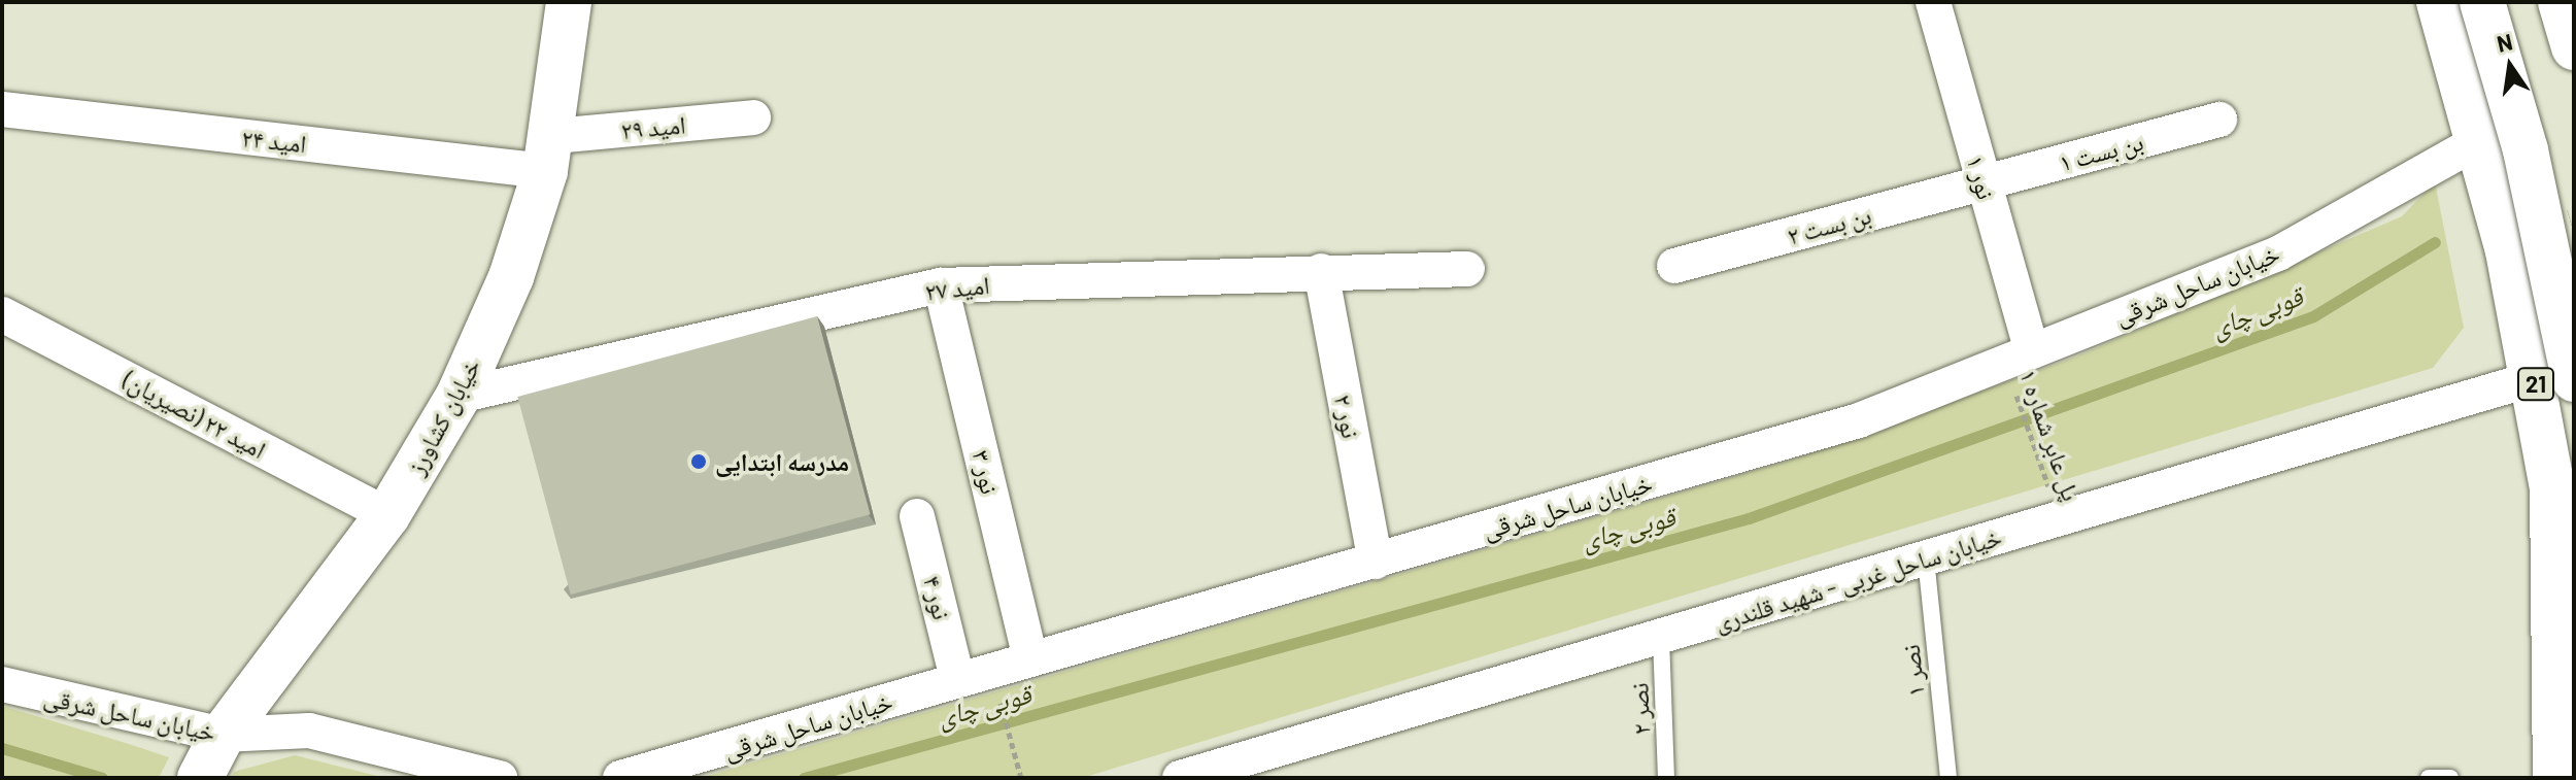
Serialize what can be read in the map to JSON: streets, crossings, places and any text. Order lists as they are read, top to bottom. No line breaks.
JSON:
{"streets":{"main road":["21","خیابان کشاورز"],"street":["امید ۲۹","امید ۲۴","بن بست ۱","نور ۱","بن بست ۲","خیابان ساحل شرقی","امید ۲۷","امید ۲۲ (نصیریان)","نور ۲","نور ۳","خیابان ساحل غربی - شهید قلندری","نور ۴"],"lane":["نصر ۱","نصر ۲"],"path":["پل عابر شماره ۱"]},"crossings":[["امید ۲۹","امید ۲۴"],["امید ۲۹","خیابان کشاورز"],["امید ۲۴","خیابان کشاورز"],["بن بست ۱","نور ۱"],["بن بست ۱","بن بست ۲"],["نور ۱","بن بست ۲"],["نور ۱","خیابان ساحل شرقی"],["نور ۱","پل عابر شماره ۱"],["خیابان ساحل شرقی","21"],["خیابان ساحل شرقی","خیابان کشاورز"],["خیابان ساحل شرقی","نور ۲"],["خیابان ساحل شرقی","پل عابر شماره ۱"],["خیابان ساحل شرقی","نور ۳"],["خیابان ساحل شرقی","نور ۴"],["امید ۲۷","خیابان کشاورز"],["امید ۲۷","نور ۲"],["امید ۲۷","نور ۳"],["21","خیابان ساحل غربی - شهید قلندری"],["امید ۲۲ (نصیریان)","خیابان کشاورز"],["پل عابر شماره ۱","خیابان ساحل غربی - شهید قلندری"],["خیابان ساحل غربی - شهید قلندری","نصر ۱"],["خیابان ساحل غربی - شهید قلندری","نصر ۲"]],"water":["قوبی چای"],"places":["مدرسه ابتدایی"],"north":"top"}
